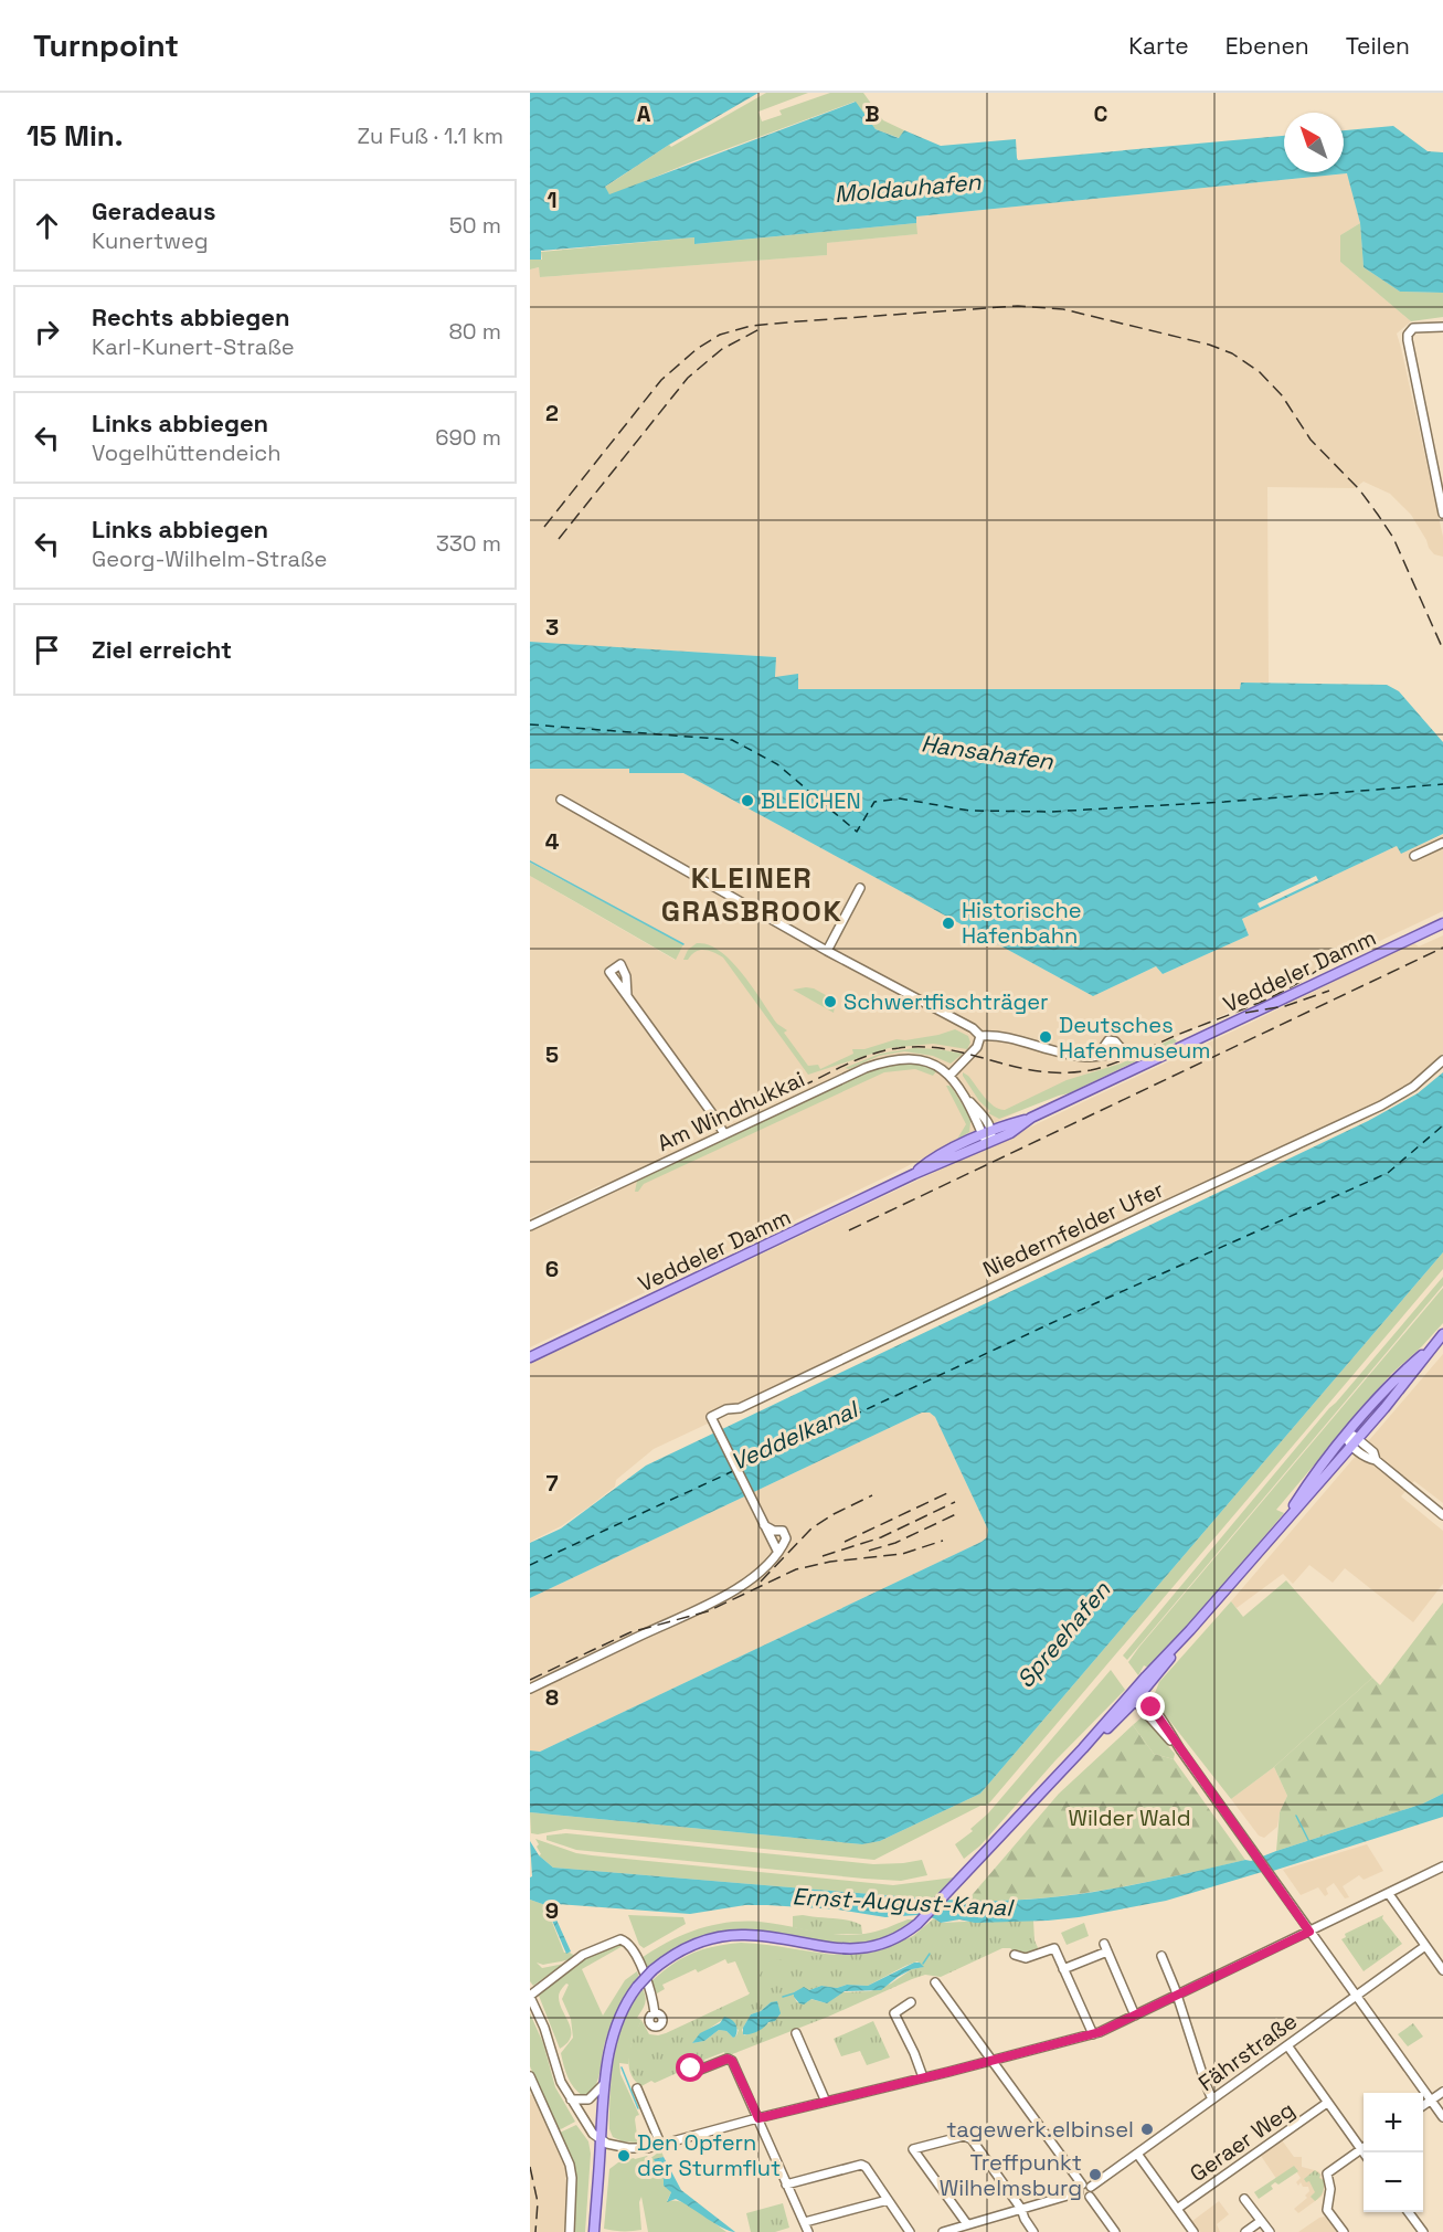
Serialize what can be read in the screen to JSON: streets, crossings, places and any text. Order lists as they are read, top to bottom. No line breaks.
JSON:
{"streets":{"main road":["Veddeler Damm"],"street":["Am Windhukkai","Niedernfelder Ufer","Fährstraße","Geraer Weg"]},"crossings":[["Veddeler Damm","Am Windhukkai"]],"districts":["KLEINER GRASBROOK"],"water":["Moldauhafen","Hansahafen","Veddelkanal","Spreehafen","Ernst-August-Kanal"],"parks":["Wilder Wald"],"places":["BLEICHEN","Historische Hafenbahn","Schwertfischträger","Deutsches Hafenmuseum","tagewerk.elbinsel","Den Opfern der Sturmflut","Treffpunkt Wilhelmsburg"],"north":"top left","page":{"header":"Turnpoint","nav":["Karte","Ebenen","Teilen"],"heading":["15 Min.","Zu Fuß · 1.1 km"],"list":[["Geradeaus","Kunertweg","50 m"],["Rechts abbiegen","Karl-Kunert-Straße","80 m"],["Links abbiegen","Vogelhüttendeich","690 m"],["Links abbiegen","Georg-Wilhelm-Straße","330 m"],"Ziel erreicht"],"map_buttons":["+","−"]},"grid":{"columns":["A","B","C"],"rows":["1","2","3","4","5","6","7","8","9"]}}
